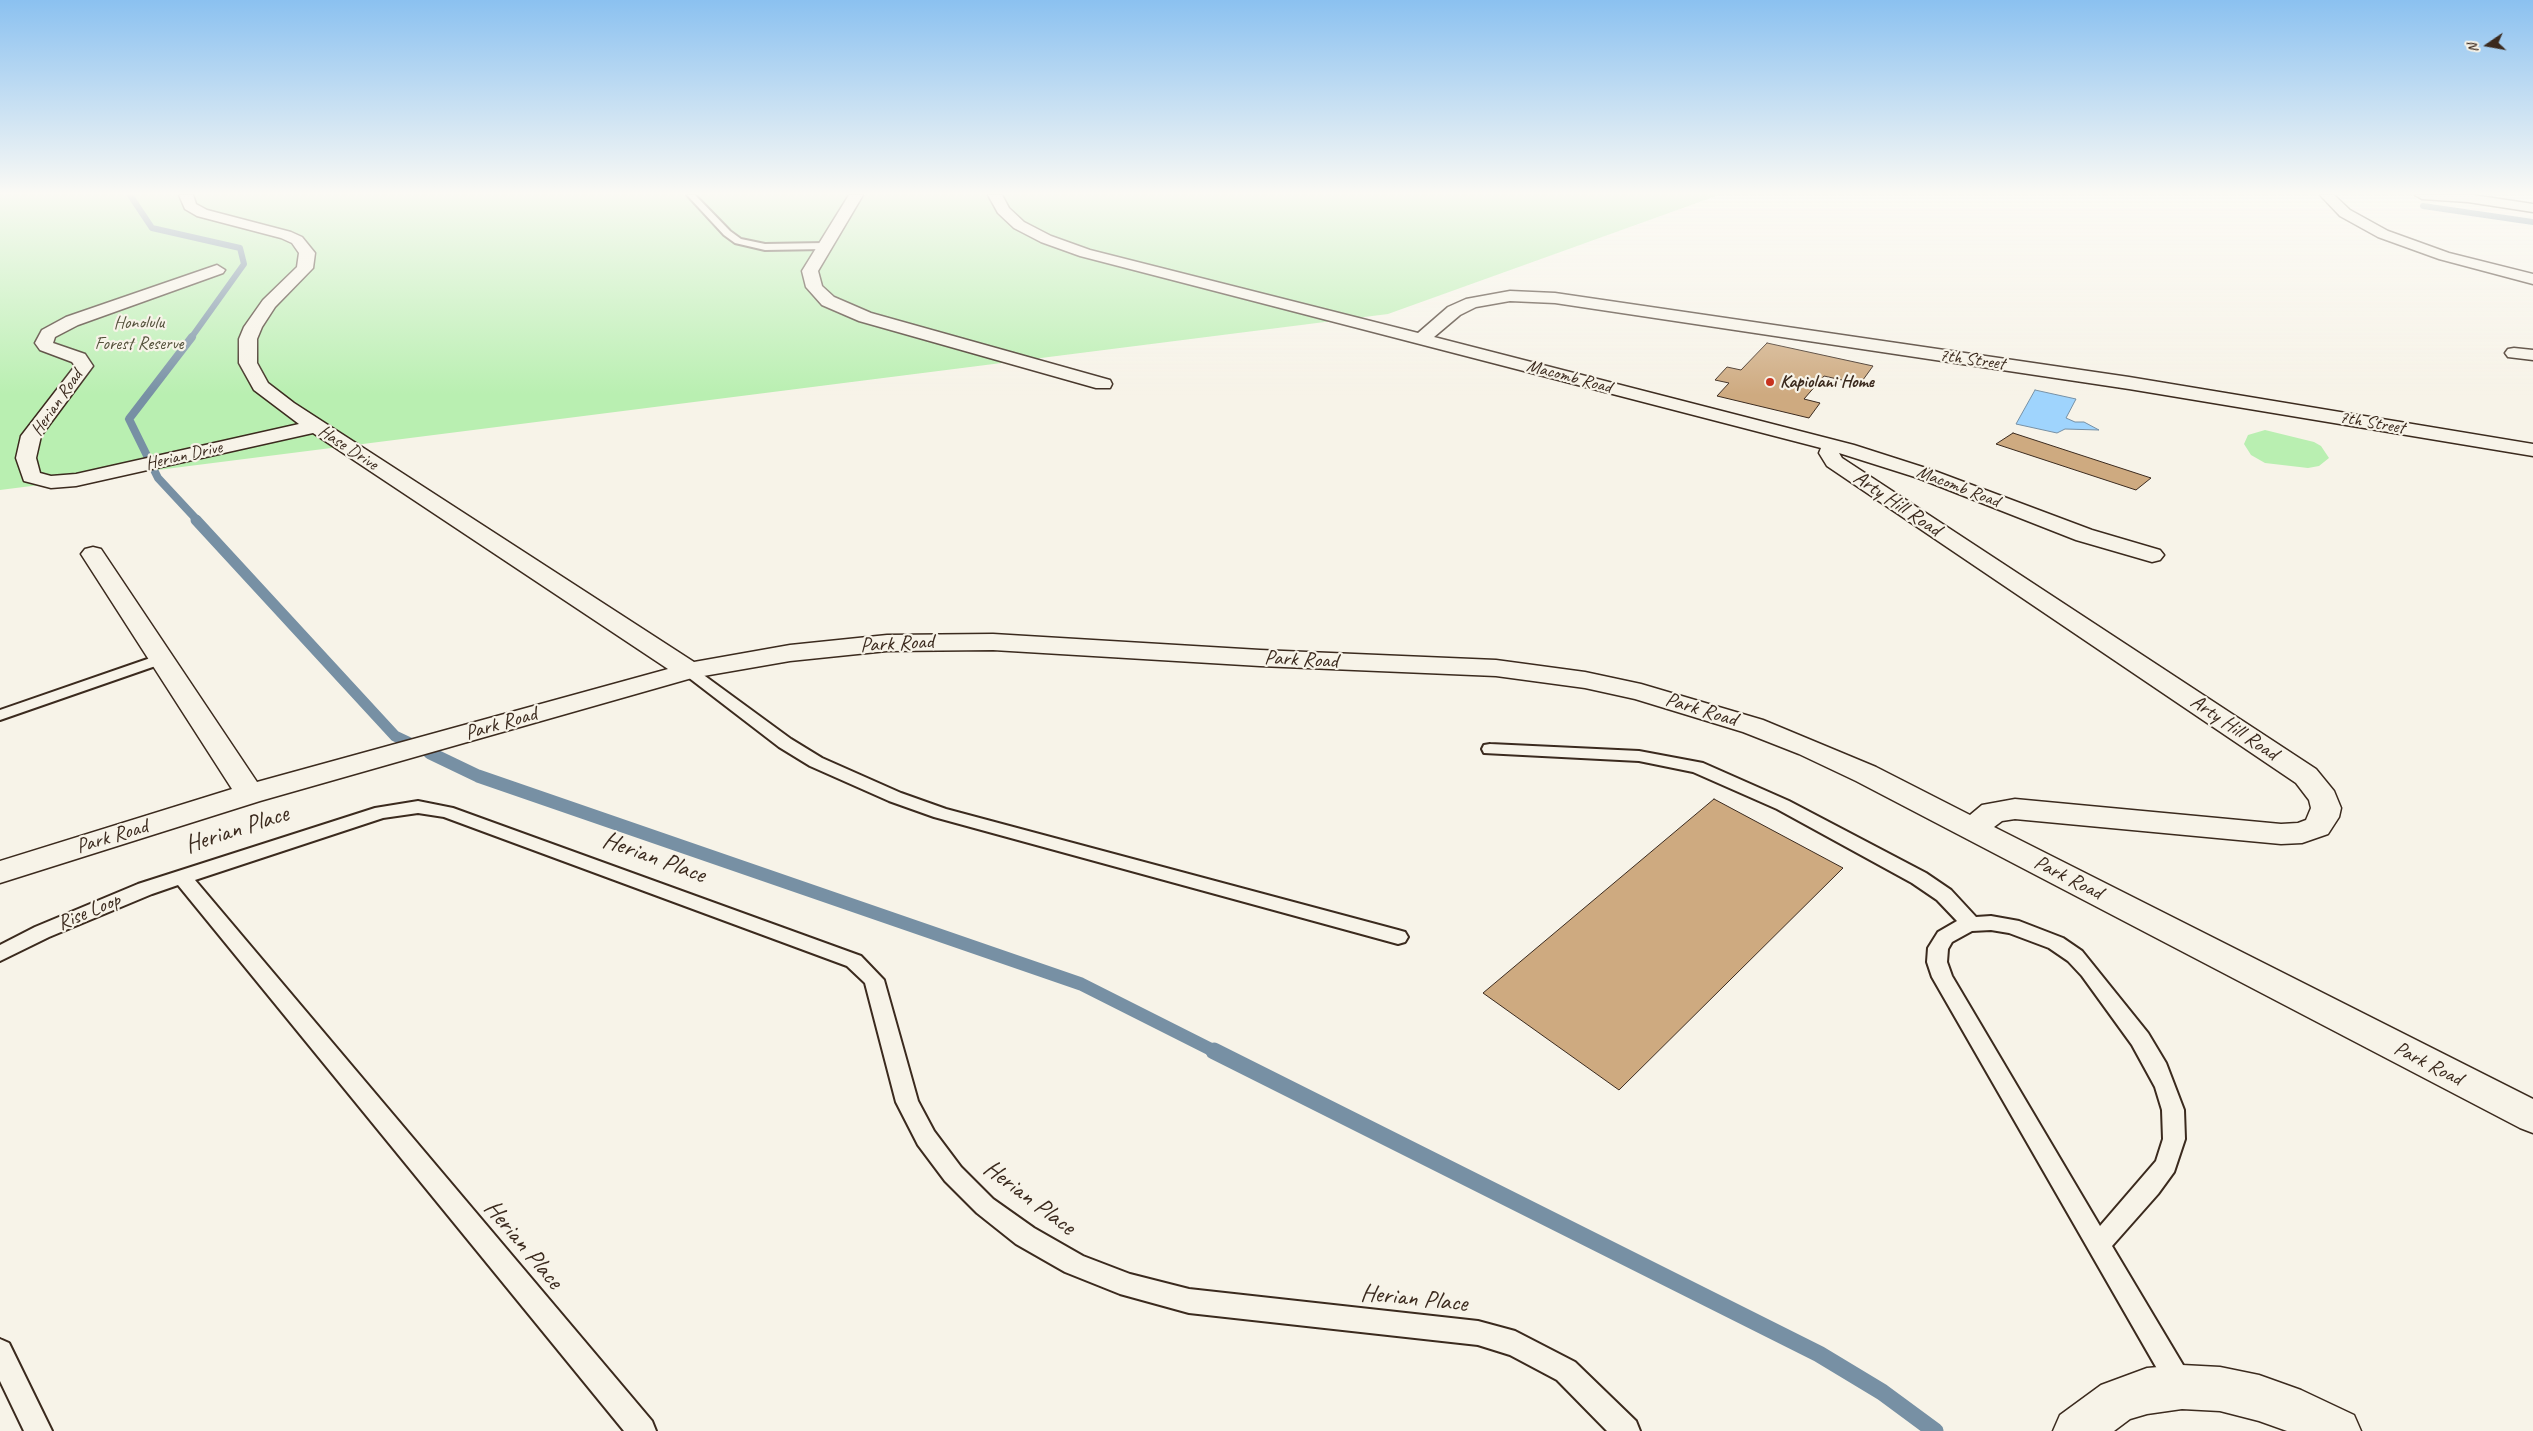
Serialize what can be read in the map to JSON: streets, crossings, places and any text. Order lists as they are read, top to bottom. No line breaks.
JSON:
{"streets":{"street":["7th Street","Macomb Road","Herian Road","Hase Drive","Herian Drive","Arty Hill Road","Park Road"],"lane":["Herian Place","Rise Loop"]},"crossings":[["7th Street","Macomb Road"],["Macomb Road","Arty Hill Road"],["Herian Road","Herian Drive"],["Hase Drive","Herian Drive"],["Hase Drive","Park Road"],["Arty Hill Road","Park Road"],["Herian Place","Rise Loop"]],"parks":["Honolulu Forest Reserve"],"places":["Kapiolani Home"],"north":"left"}
